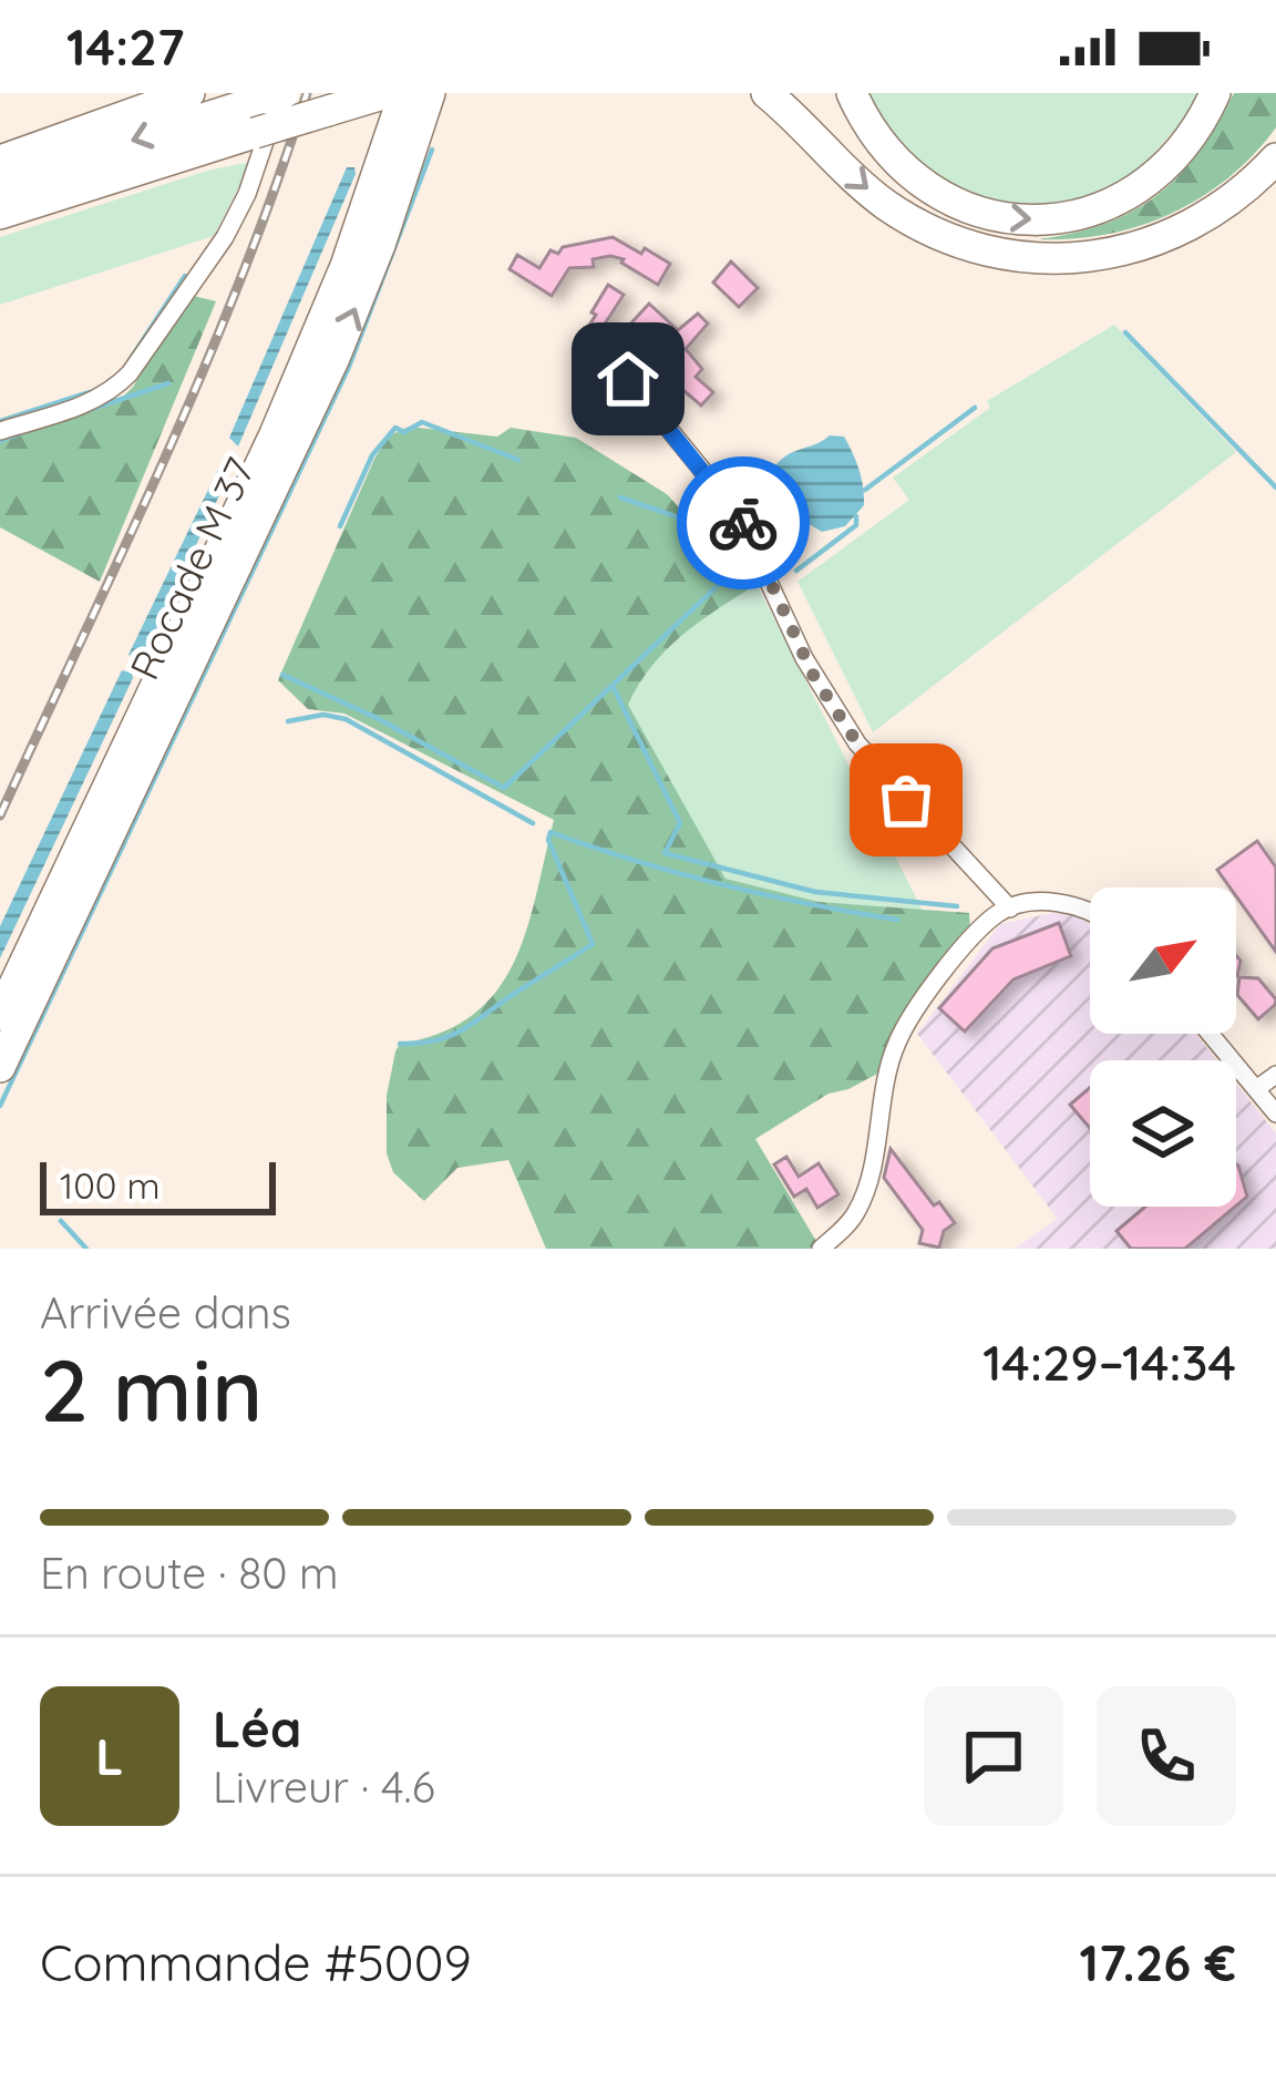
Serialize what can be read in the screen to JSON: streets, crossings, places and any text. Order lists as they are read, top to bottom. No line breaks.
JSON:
{"streets":{"highway":["Rocade M 37"]},"scale_bar":"100 m","north":"top right","page":{"status":"14:27","scale":"100 m","heading":["2 min","Arrivée dans","14:29–14:34"],"panel":["Léa","Livreur · 4.6","Commande #5009","17.26 €"],"bar":"En route · 80 m","round":"L"}}
